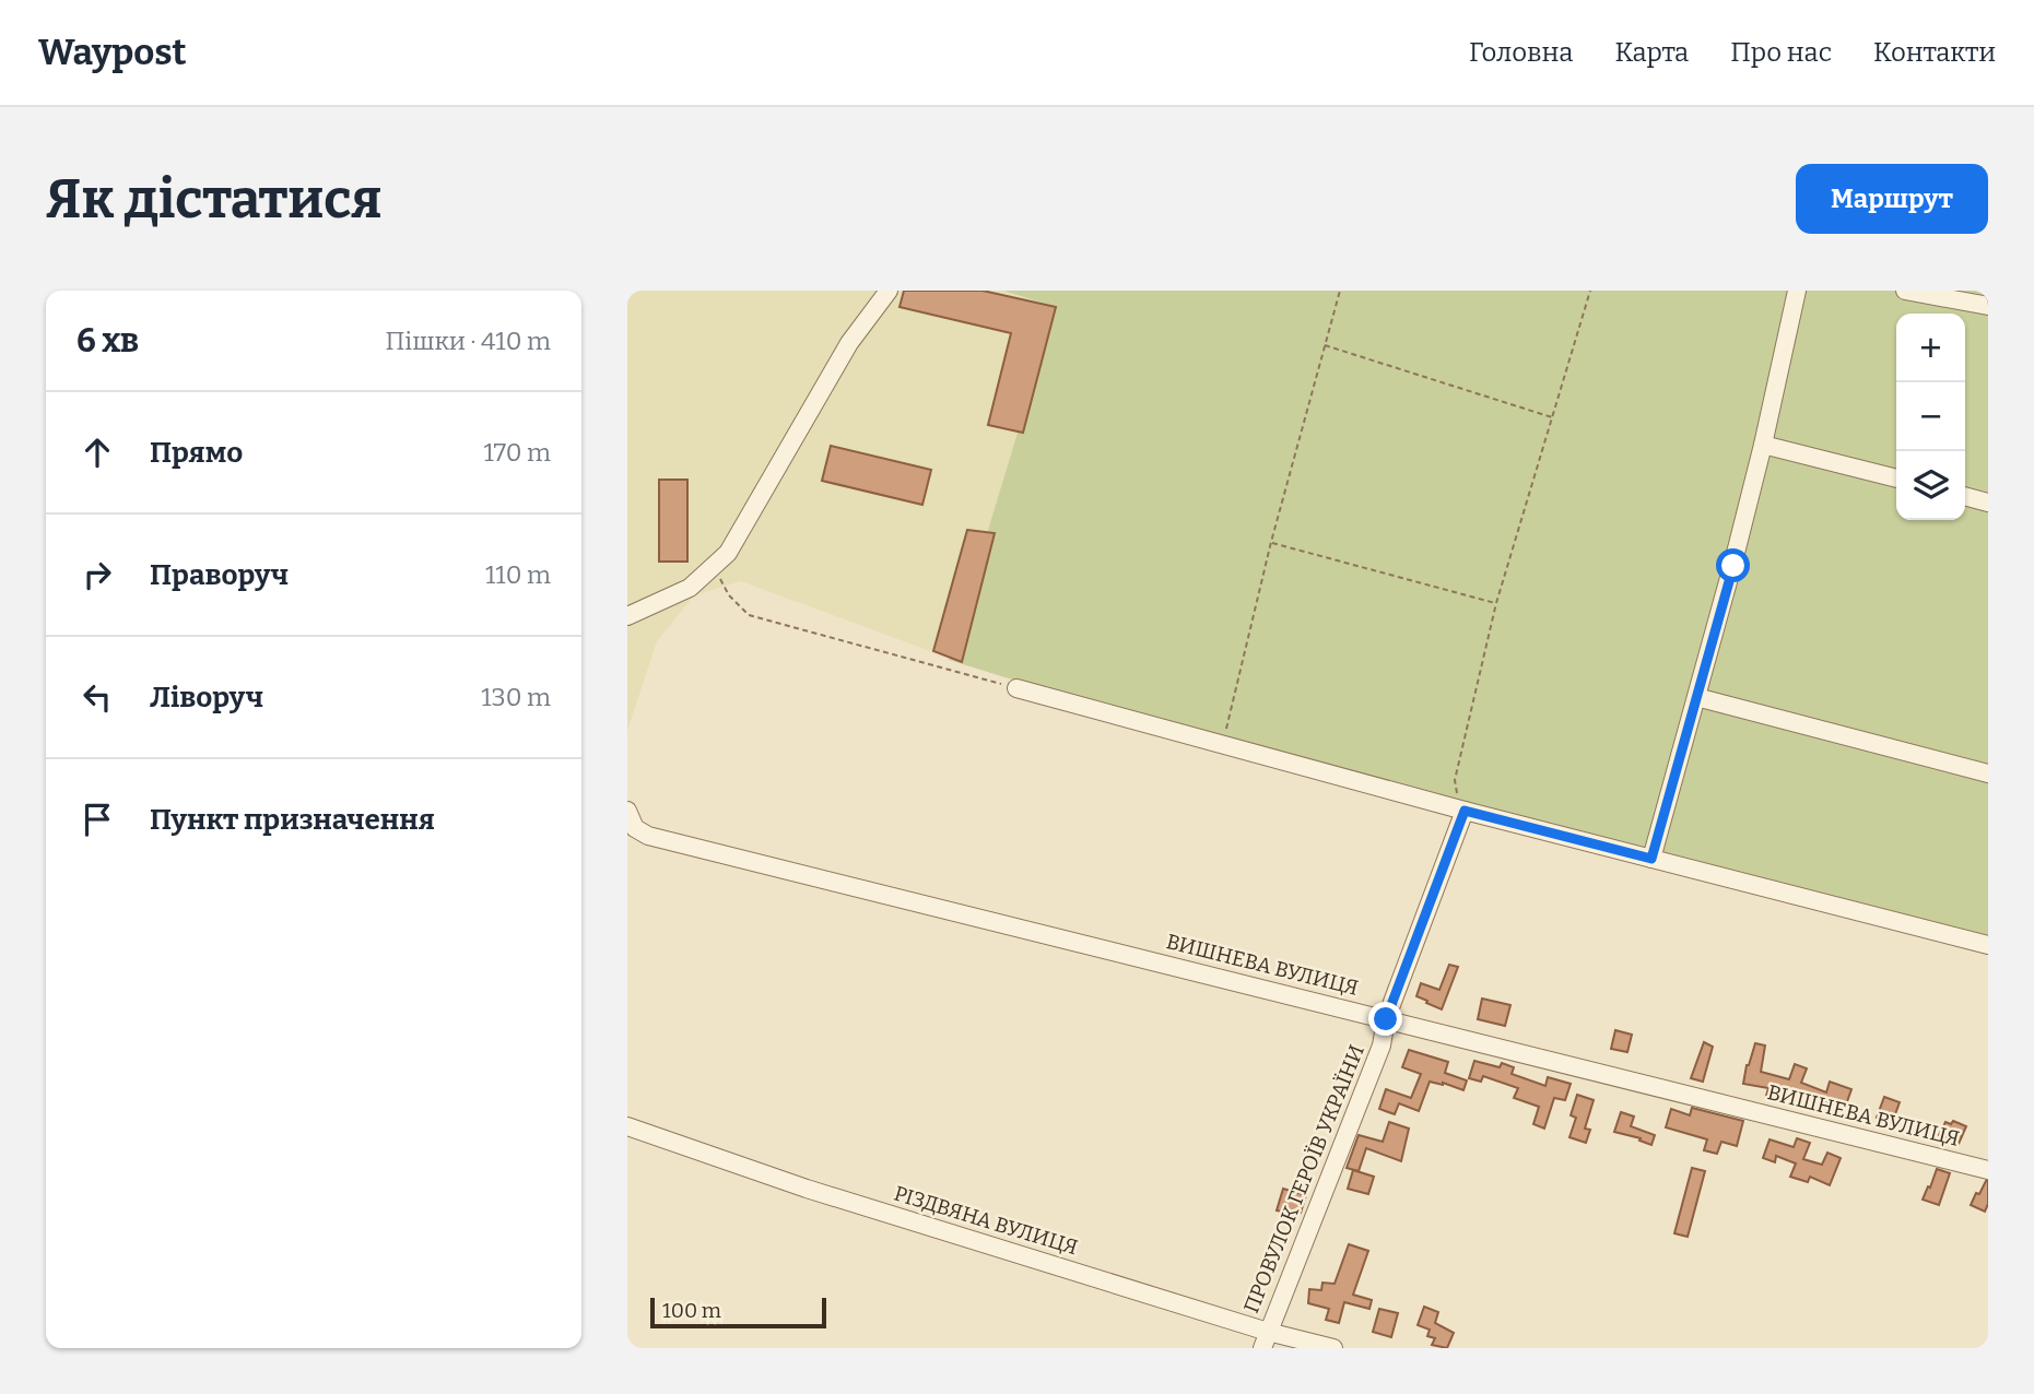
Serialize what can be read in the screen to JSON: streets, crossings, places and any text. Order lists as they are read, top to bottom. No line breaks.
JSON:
{"streets":{"street":["ВИШНЕВА ВУЛИЦЯ","ПРОВУЛОК ГЕРОЇВ УКРАЇНИ","РІЗДВЯНА ВУЛИЦЯ"]},"crossings":[["ВИШНЕВА ВУЛИЦЯ","ПРОВУЛОК ГЕРОЇВ УКРАЇНИ"],["ПРОВУЛОК ГЕРОЇВ УКРАЇНИ","РІЗДВЯНА ВУЛИЦЯ"]],"scale_bar":"100 m","page":{"header":"Waypost","nav":["Головна","Карта","Про нас","Контакти"],"buttons":"Маршрут","title":"Як дістатися","heading":["6 хв","Пішки · 410 m"],"map_buttons":["+","−"],"list":[["Прямо","170 m"],["Праворуч","110 m"],["Ліворуч","130 m"],"Пункт призначення"],"scale":"100 m"}}
